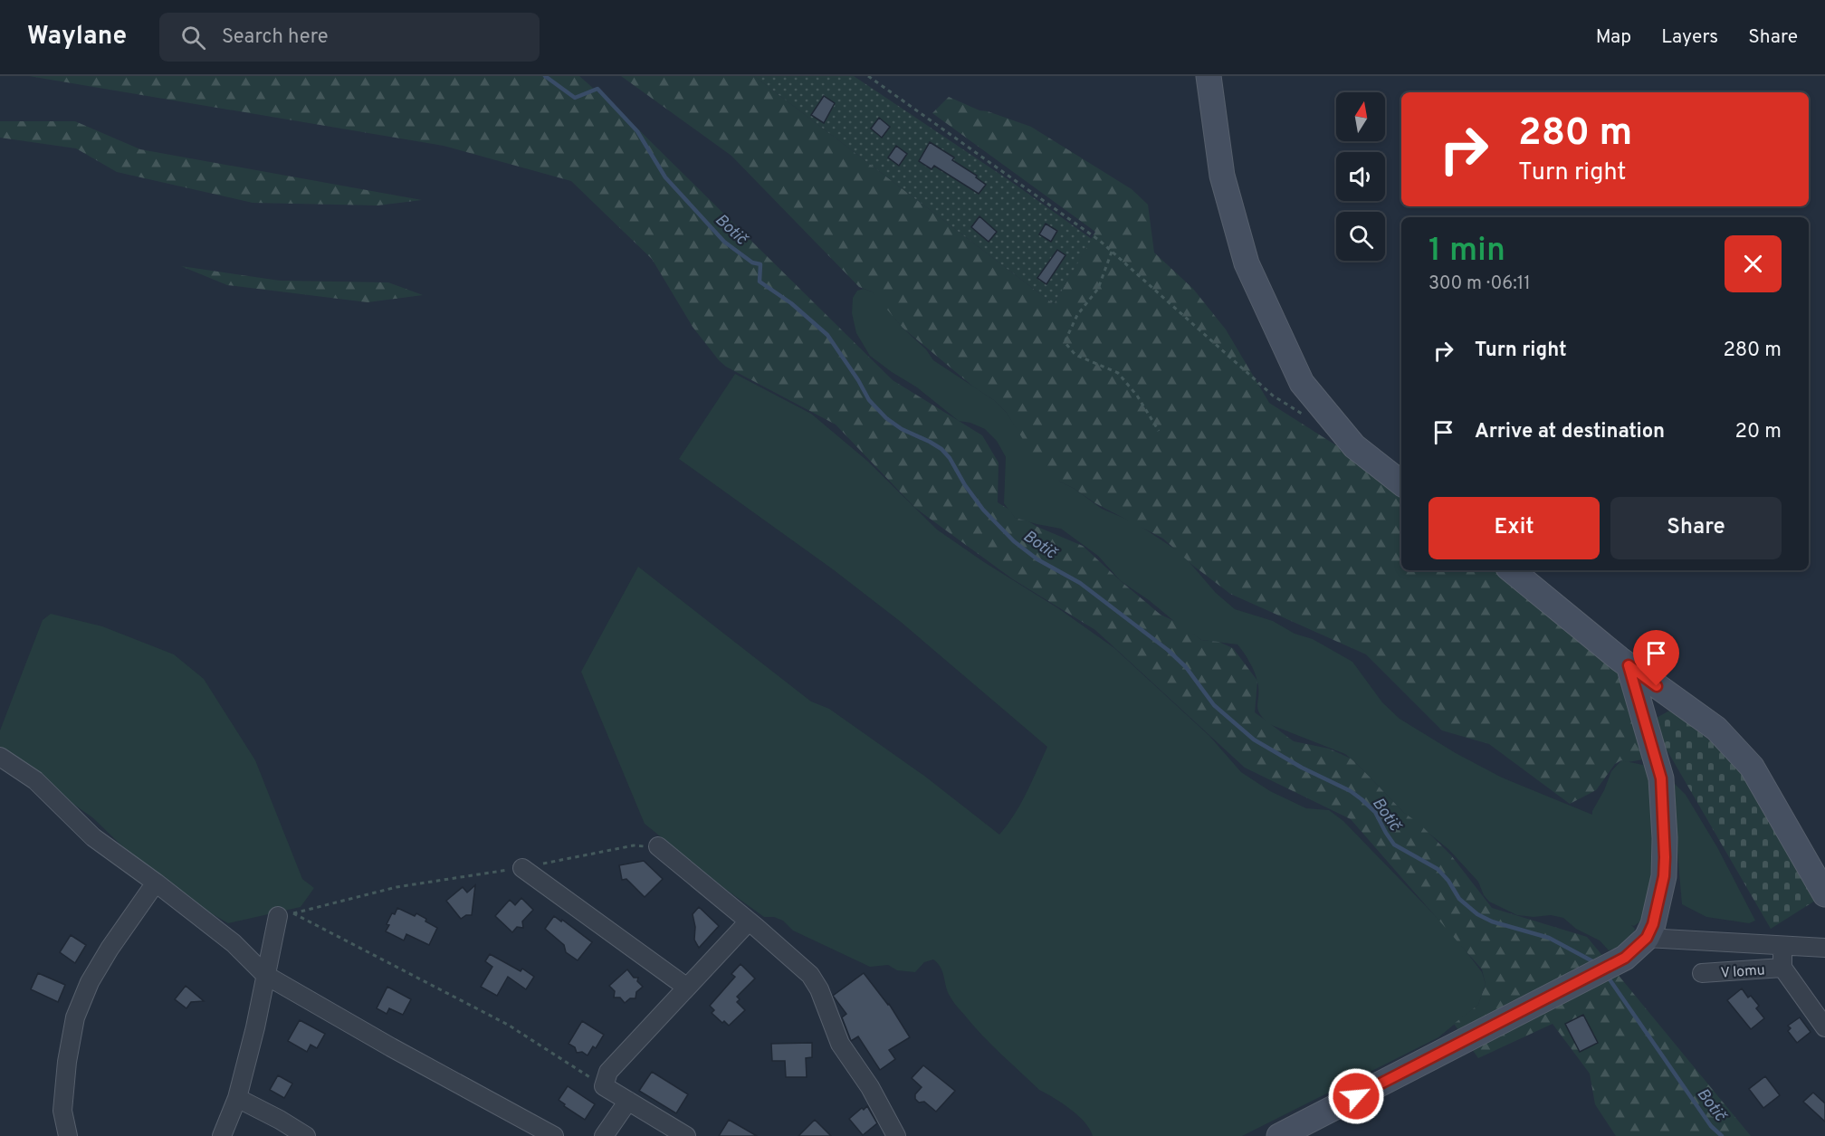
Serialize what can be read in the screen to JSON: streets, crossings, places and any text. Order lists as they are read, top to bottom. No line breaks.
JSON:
{"streets":{"street":["V lomu"]},"water":["Botič"],"north":"top","page":{"header":"Waylane","search":"Search here","nav":["Map","Layers","Share"],"turn":["280 m","Turn right"],"heading":["1 min","300 m · 06:11"],"list":[{"name":"Turn right","value":"280 m"},{"name":"Arrive at destination","value":"20 m"}],"buttons":["Exit","Share"]}}
